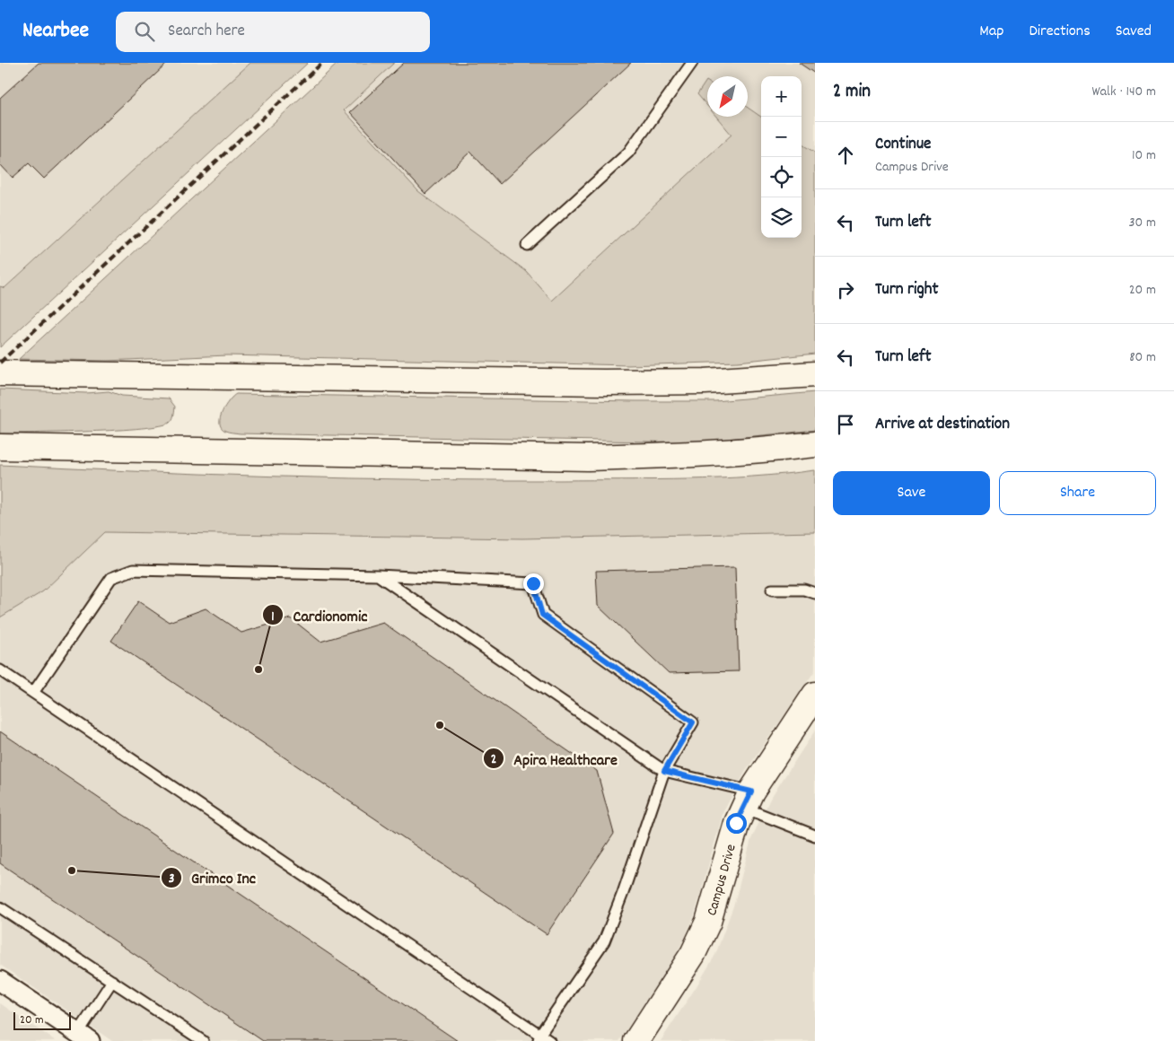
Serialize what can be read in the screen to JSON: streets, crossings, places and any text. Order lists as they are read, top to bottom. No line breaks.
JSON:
{"streets":{"main road":["Campus Drive"]},"places":["Cardionomic","Apira Healthcare","Grimco Inc"],"scale_bar":"20 m","north":"bottom left","page":{"header":"Nearbee","search":"Search here","nav":["Map","Directions","Saved"],"heading":["2 min","Walk · 140 m"],"map_buttons":["+","−"],"list":[["Continue","Campus Drive","10 m"],["Turn left","30 m"],["Turn right","20 m"],["Turn left","80 m"],"Arrive at destination"],"buttons":["Save","Share"],"scale":"20 m"}}
